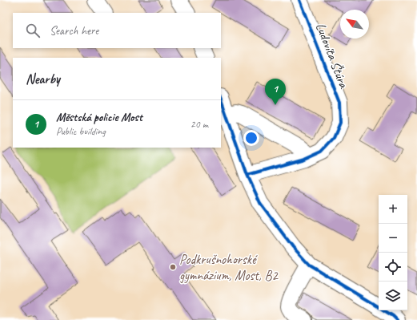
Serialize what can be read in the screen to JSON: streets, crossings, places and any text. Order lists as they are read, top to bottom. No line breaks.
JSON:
{"streets":{"street":["Ludovíta Štúra"]},"places":["Podkrušnohorské gymnázium, Most, B2"],"north":"top left","page":{"search":"Search here","heading":"Nearby","pins":"1","list":[{"mark":"1","name":"Městská policie Most","note":"Public building","value":"20 m"}],"map_buttons":["+","−"]}}
